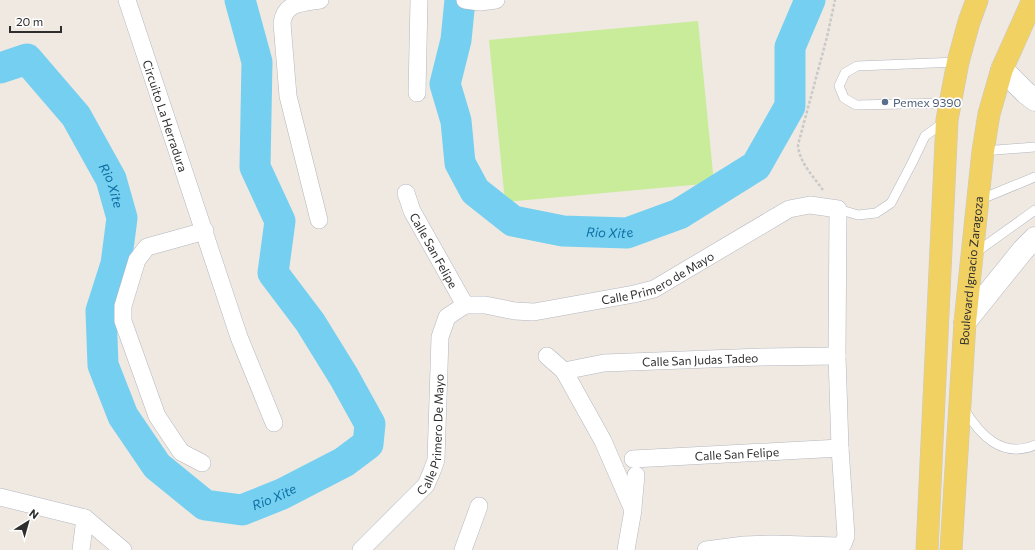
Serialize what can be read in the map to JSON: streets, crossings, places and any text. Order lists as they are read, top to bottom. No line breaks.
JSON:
{"streets":{"main road":["Boulevard Ignacio Zaragoza"],"street":["Circuito La Herradura","Calle San Felipe","Calle Primero de Mayo","Calle San Judas Tadeo","Calle Primero De Mayo"]},"crossings":[["Calle San Felipe","Calle Primero de Mayo"],["Calle San Felipe","Calle Primero De Mayo"],["Calle Primero de Mayo","Calle Primero De Mayo"]],"water":["Rio Xite"],"places":["Pemex 9390"],"scale_bar":"20 m","north":"top right"}
